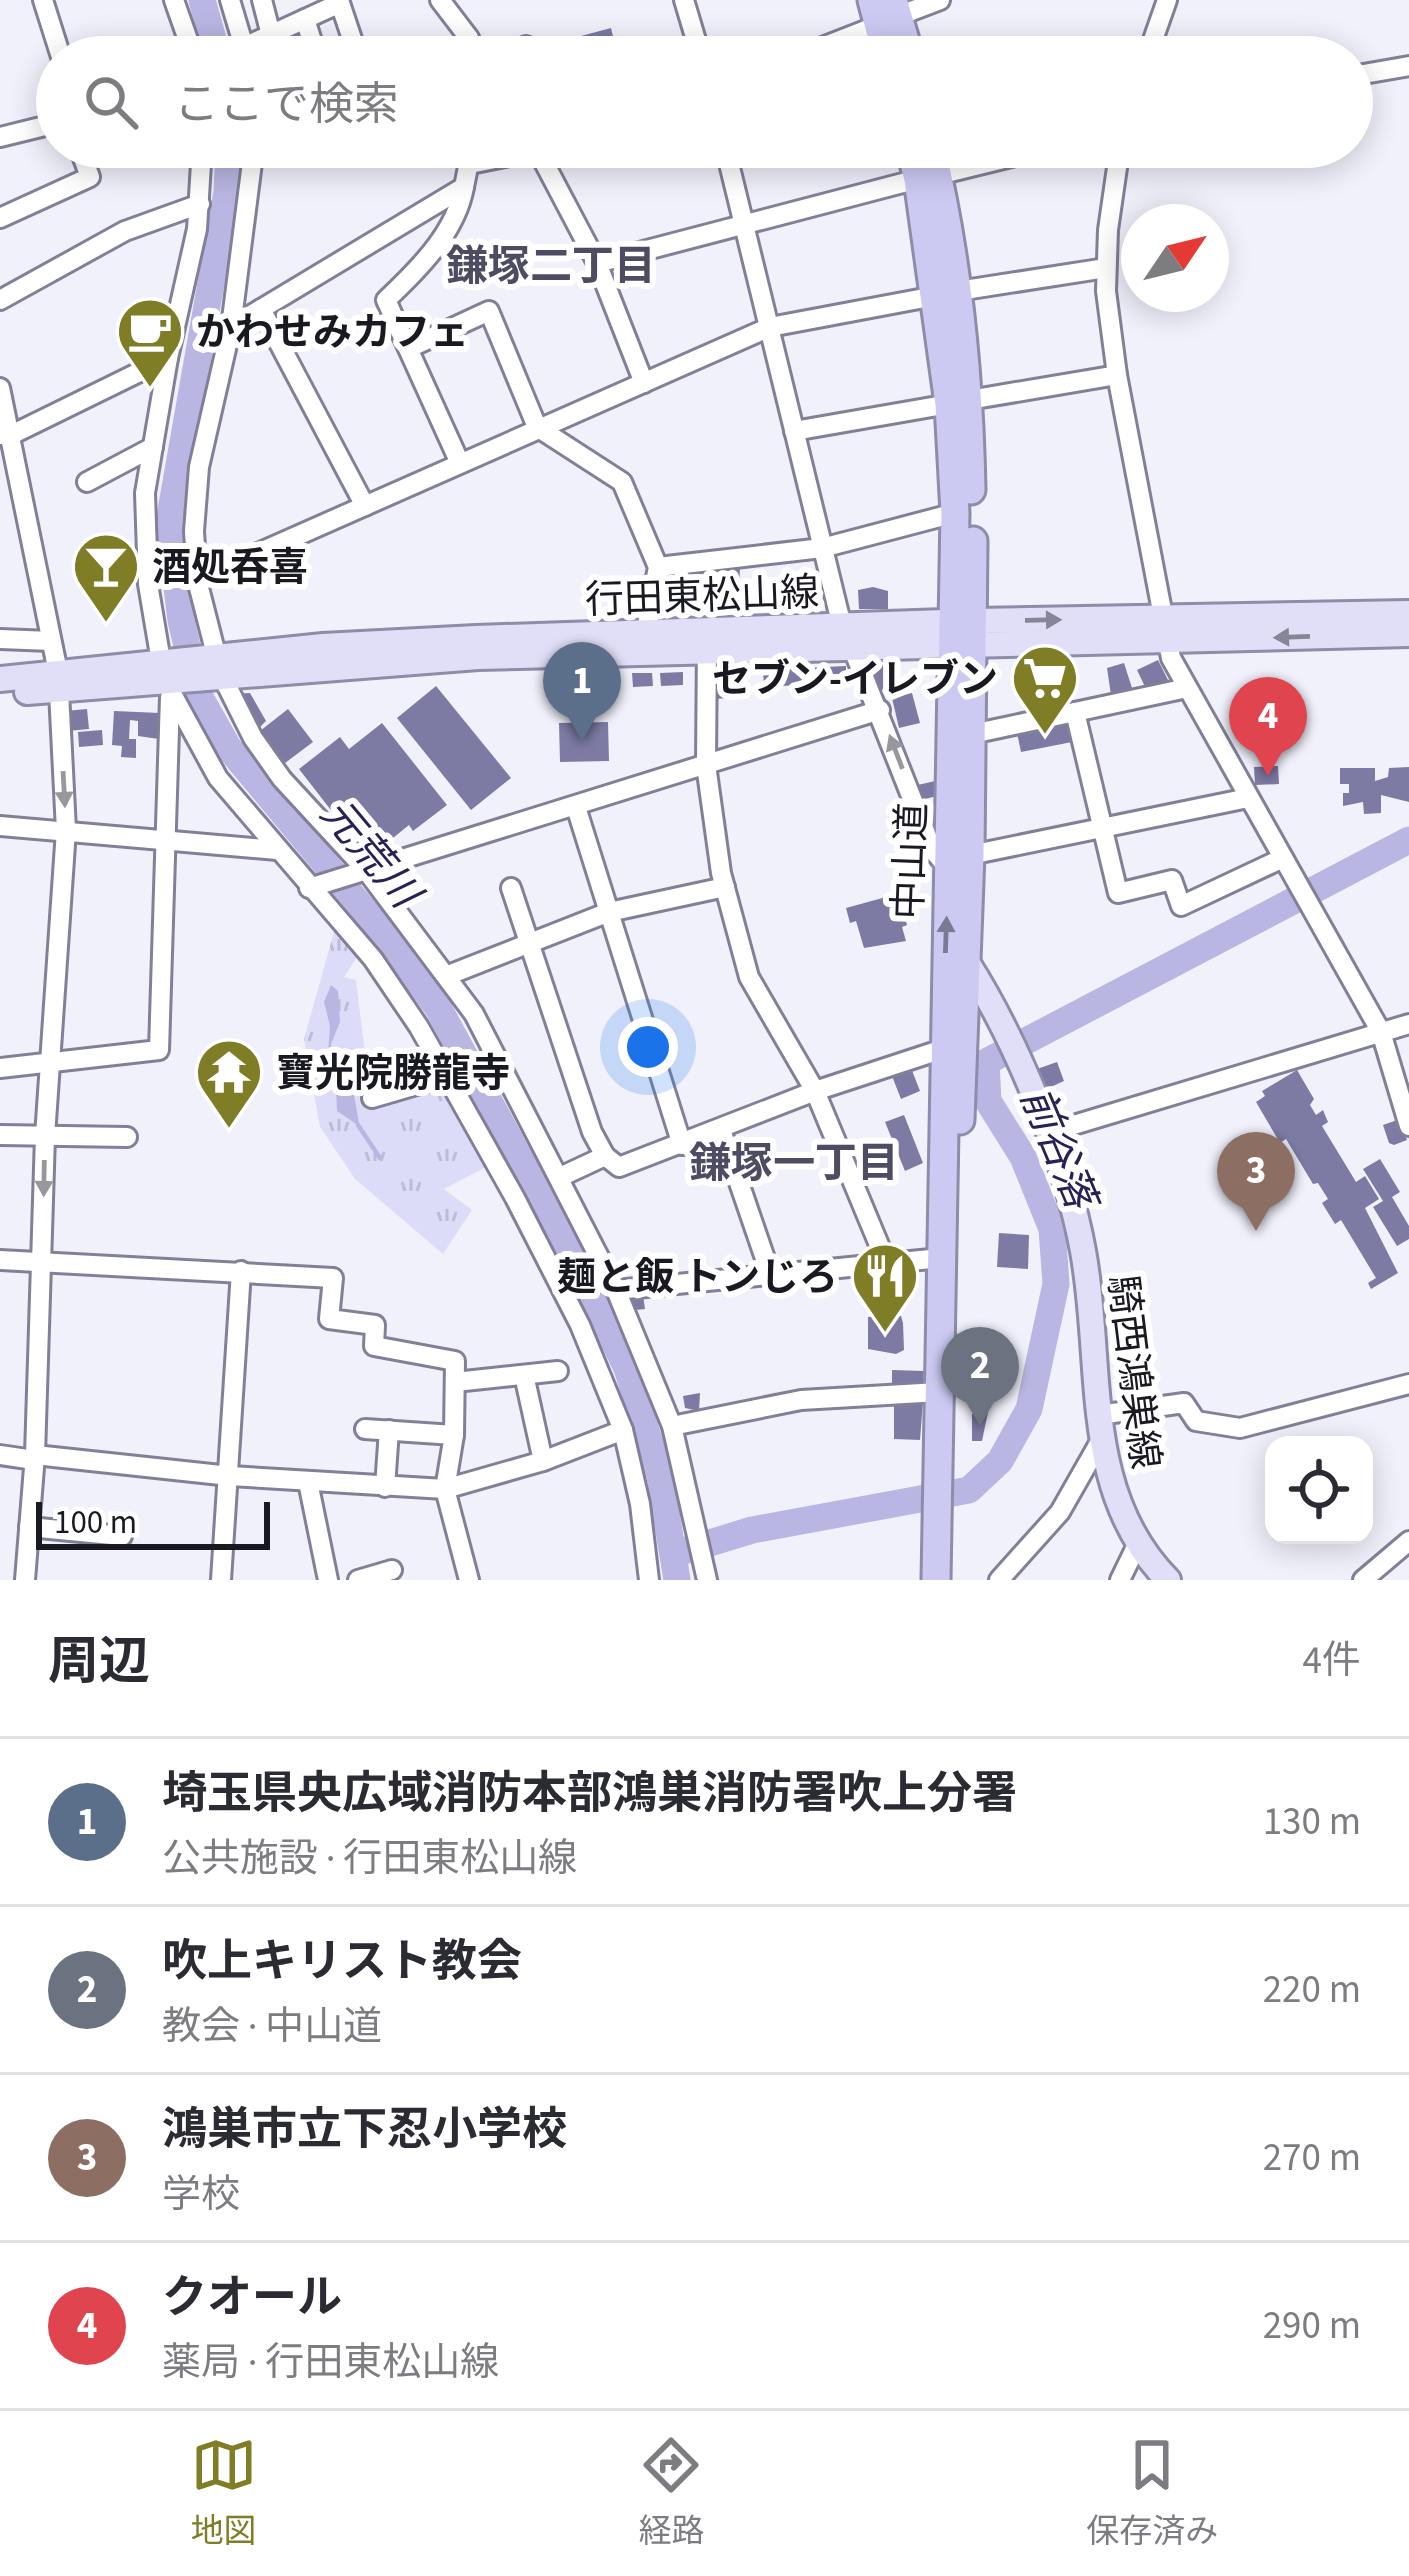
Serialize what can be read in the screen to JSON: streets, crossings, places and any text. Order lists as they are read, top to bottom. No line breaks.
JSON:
{"streets":{"highway":["中山道"],"main road":["行田東松山線","騎西鴻巣線"]},"crossings":[["行田東松山線","中山道"],["中山道","騎西鴻巣線"]],"districts":["鎌塚二丁目","鎌塚一丁目"],"water":["元荒川","前谷落"],"places":{"cafe":["かわせみカフェ"],"bar":["酒処呑喜"],"supermarket":["セブン-イレブン"],"temple":["寶光院勝龍寺"],"restaurant":["麺と飯 トンじろ"]},"scale_bar":"100 m","north":"top right","page":{"search":"ここで検索","pins":["1","4","3","2"],"scale":"100 m","heading":["周辺","4件"],"list":[{"mark":"1","name":"埼玉県央広域消防本部鴻巣消防署吹上分署","note":"公共施設 · 行田東松山線","value":"130 m"},{"mark":"2","name":"吹上キリスト教会","note":"教会 · 中山道","value":"220 m"},{"mark":"3","name":"鴻巣市立下忍小学校","note":"学校","value":"270 m"},{"mark":"4","name":"クオール","note":"薬局 · 行田東松山線","value":"290 m"}],"nav":["地図","経路","保存済み"]}}
